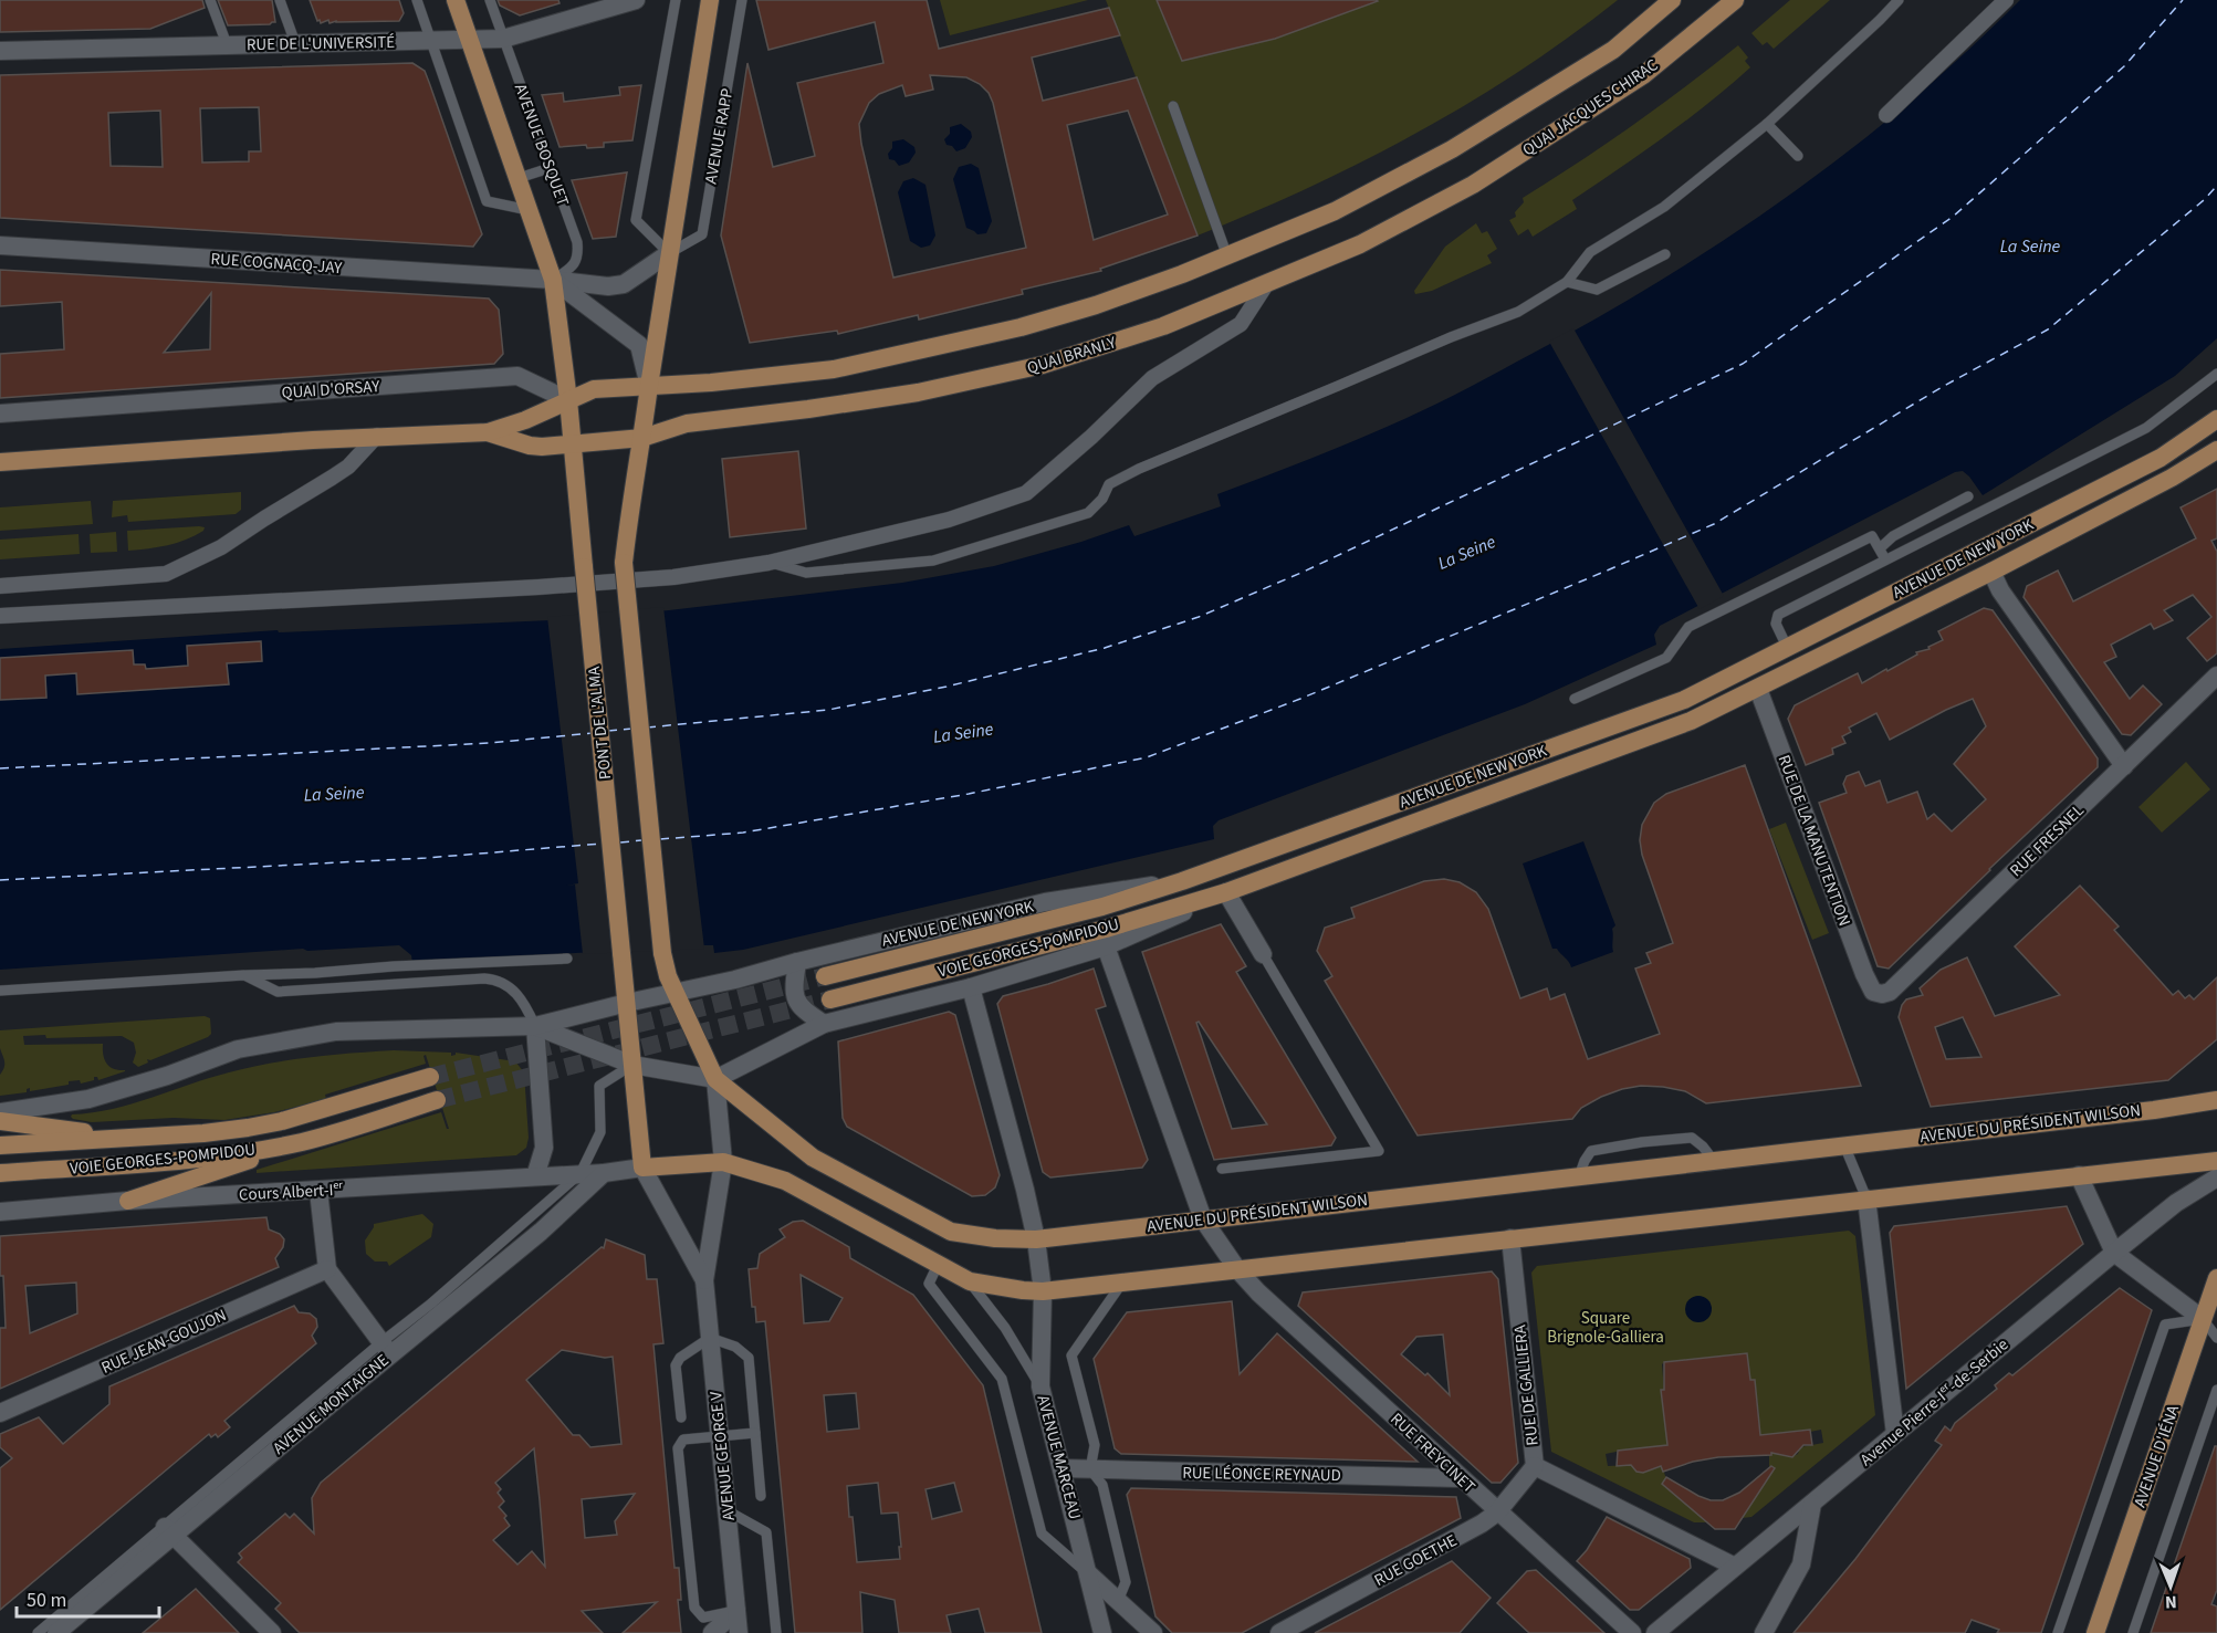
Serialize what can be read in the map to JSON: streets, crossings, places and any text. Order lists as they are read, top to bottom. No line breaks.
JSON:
{"streets":{"main road":["QUAI JACQUES CHIRAC","AVENUE RAPP","AVENUE BOSQUET","QUAI BRANLY","AVENUE DE NEW YORK","PONT DE L'ALMA","VOIE GEORGES-POMPIDOU","AVENUE DU PRÉSIDENT WILSON","AVENUE D'IÉNA"],"street":["RUE DE L'UNIVERSITÉ","RUE COGNACQ-JAY","QUAI D'ORSAY","RUE DE LA MANUTENTION","RUE FRESNEL","Cours Albert-Iᵉʳ","RUE JEAN-GOUJON","RUE DE GALLIERA","Avenue Pierre-Iᵉʳ-de-Serbie","AVENUE MONTAIGNE","RUE FREYCINET","AVENUE GEORGE V","AVENUE MARCEAU","RUE LÉONCE REYNAUD","RUE GOETHE"]},"crossings":[["RUE DE L'UNIVERSITÉ","AVENUE BOSQUET"],["QUAI JACQUES CHIRAC","QUAI BRANLY"],["AVENUE RAPP","RUE COGNACQ-JAY"],["AVENUE BOSQUET","RUE COGNACQ-JAY"],["AVENUE BOSQUET","QUAI BRANLY"],["AVENUE BOSQUET","QUAI D'ORSAY"],["AVENUE BOSQUET","PONT DE L'ALMA"],["QUAI BRANLY","PONT DE L'ALMA"],["AVENUE DE NEW YORK","PONT DE L'ALMA"],["AVENUE DE NEW YORK","RUE DE LA MANUTENTION"],["AVENUE DE NEW YORK","VOIE GEORGES-POMPIDOU"],["AVENUE DE NEW YORK","AVENUE DU PRÉSIDENT WILSON"],["AVENUE DE NEW YORK","RUE FREYCINET"],["AVENUE DE NEW YORK","AVENUE GEORGE V"],["AVENUE DE NEW YORK","AVENUE MARCEAU"],["PONT DE L'ALMA","Cours Albert-Iᵉʳ"],["PONT DE L'ALMA","AVENUE GEORGE V"],["RUE DE LA MANUTENTION","RUE FRESNEL"],["AVENUE DU PRÉSIDENT WILSON","RUE FREYCINET"],["AVENUE DU PRÉSIDENT WILSON","AVENUE GEORGE V"],["AVENUE DU PRÉSIDENT WILSON","AVENUE MARCEAU"],["Cours Albert-Iᵉʳ","AVENUE MONTAIGNE"],["Cours Albert-Iᵉʳ","AVENUE GEORGE V"],["RUE DE GALLIERA","Avenue Pierre-Iᵉʳ-de-Serbie"],["RUE DE GALLIERA","RUE GOETHE"],["RUE FREYCINET","RUE LÉONCE REYNAUD"],["RUE FREYCINET","RUE GOETHE"],["AVENUE MARCEAU","RUE LÉONCE REYNAUD"]],"water":["La Seine"],"parks":["Square Brignole-Galliera"],"scale_bar":"50 m","north":"bottom"}
